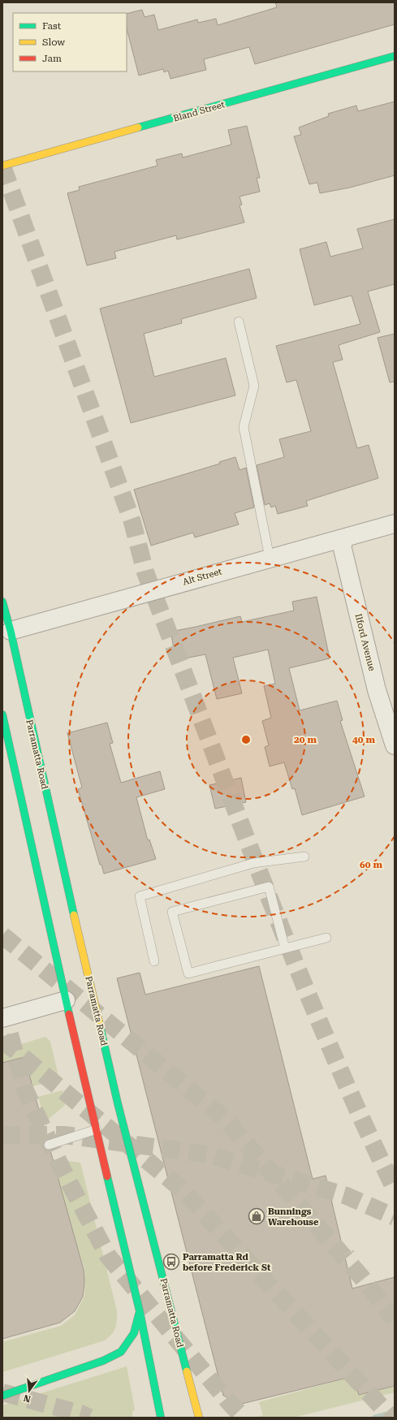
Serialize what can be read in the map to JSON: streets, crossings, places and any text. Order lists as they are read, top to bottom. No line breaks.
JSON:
{"streets":{"main road":["Bland Street","Parramatta Road"],"street":["Alt Street","Ilford Avenue"]},"crossings":[["Alt Street","Ilford Avenue"],["Alt Street","Parramatta Road"]],"places":{"shop":["Bunnings Warehouse"],"bus stop":["Parramatta Rd before Frederick St"]},"legend":["Fast","Slow","Jam"],"north":"bottom","rings":["20 m","40 m","60 m"]}
